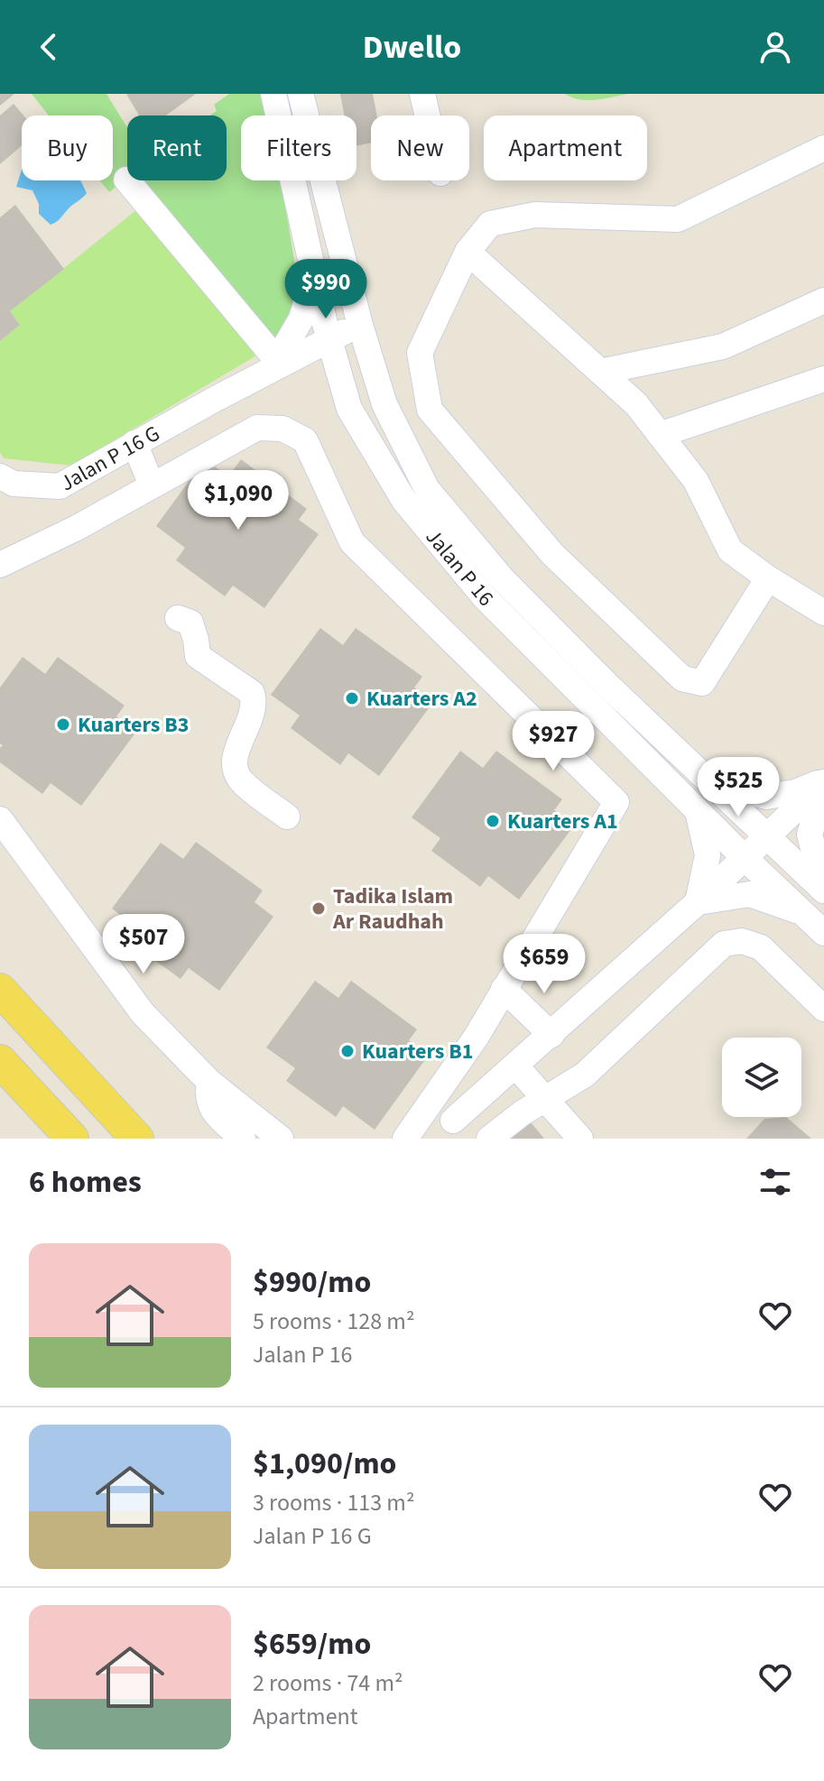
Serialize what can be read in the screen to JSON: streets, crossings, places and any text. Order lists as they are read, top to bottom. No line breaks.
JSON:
{"streets":{"street":["Jalan P 16 G","Jalan P 16"]},"crossings":[["Jalan P 16 G","Jalan P 16"]],"places":["Kuarters A2","Kuarters B3","Kuarters A1","Tadika Islam Ar Raudhah","Kuarters B1"],"page":{"header":"Dwello","chip":["Buy","Rent","Filters","New","Apartment"],"price":["$990","$1,090","$927","$525","$507","$659"],"heading":"6 homes","list":[{"name":"$990/mo","note":"5 rooms · 128 m² · Jalan P 16"},{"name":"$1,090/mo","note":"3 rooms · 113 m² · Jalan P 16 G"},{"name":"$659/mo","note":"2 rooms · 74 m² · Apartment"}]}}
